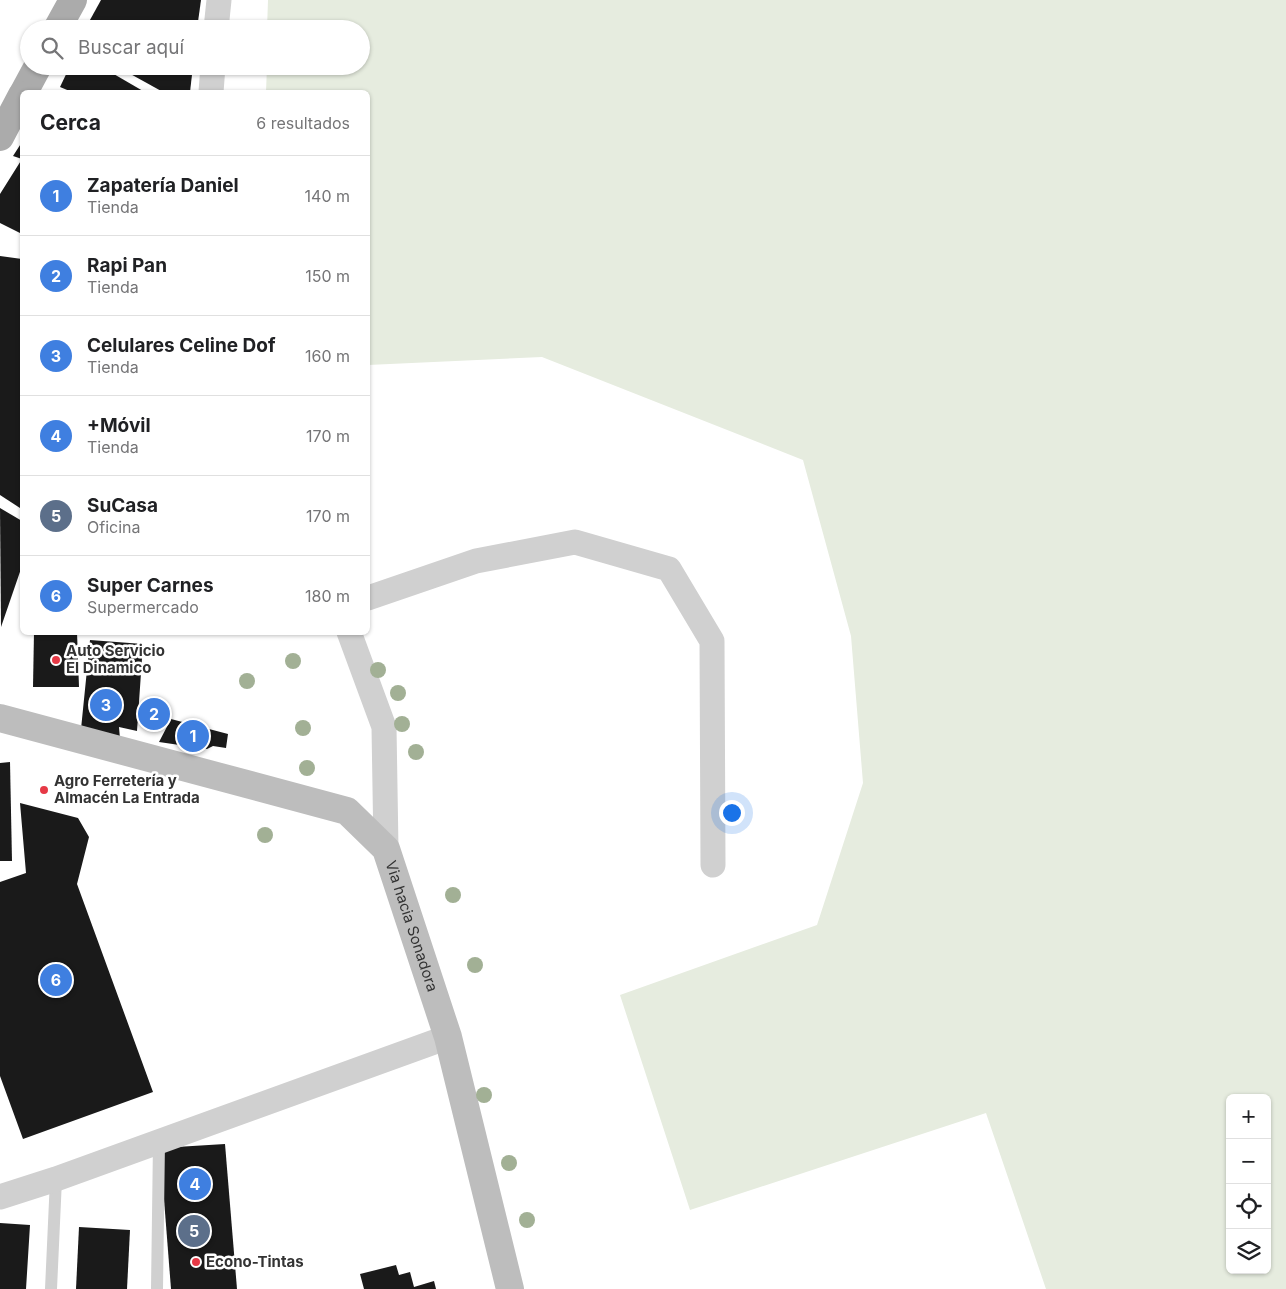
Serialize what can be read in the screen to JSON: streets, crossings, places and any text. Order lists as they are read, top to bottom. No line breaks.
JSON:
{"streets":{"main road":["Via hacia Sonadora"]},"places":["Auto Servicio El Dinamico","Agro Ferretería y Almacén La Entrada","Econo-Tintas"],"page":{"search":"Buscar aquí","heading":["Cerca","6 resultados"],"list":[{"mark":"1","name":"Zapatería Daniel","note":"Tienda","value":"140 m"},{"mark":"2","name":"Rapi Pan","note":"Tienda","value":"150 m"},{"mark":"3","name":"Celulares Celine Dof","note":"Tienda","value":"160 m"},{"mark":"4","name":"+Móvil","note":"Tienda","value":"170 m"},{"mark":"5","name":"SuCasa","note":"Oficina","value":"170 m"},{"mark":"6","name":"Super Carnes","note":"Supermercado","value":"180 m"}],"pins":["3","2","1","6","4","5"],"map_buttons":["+","−"]}}
